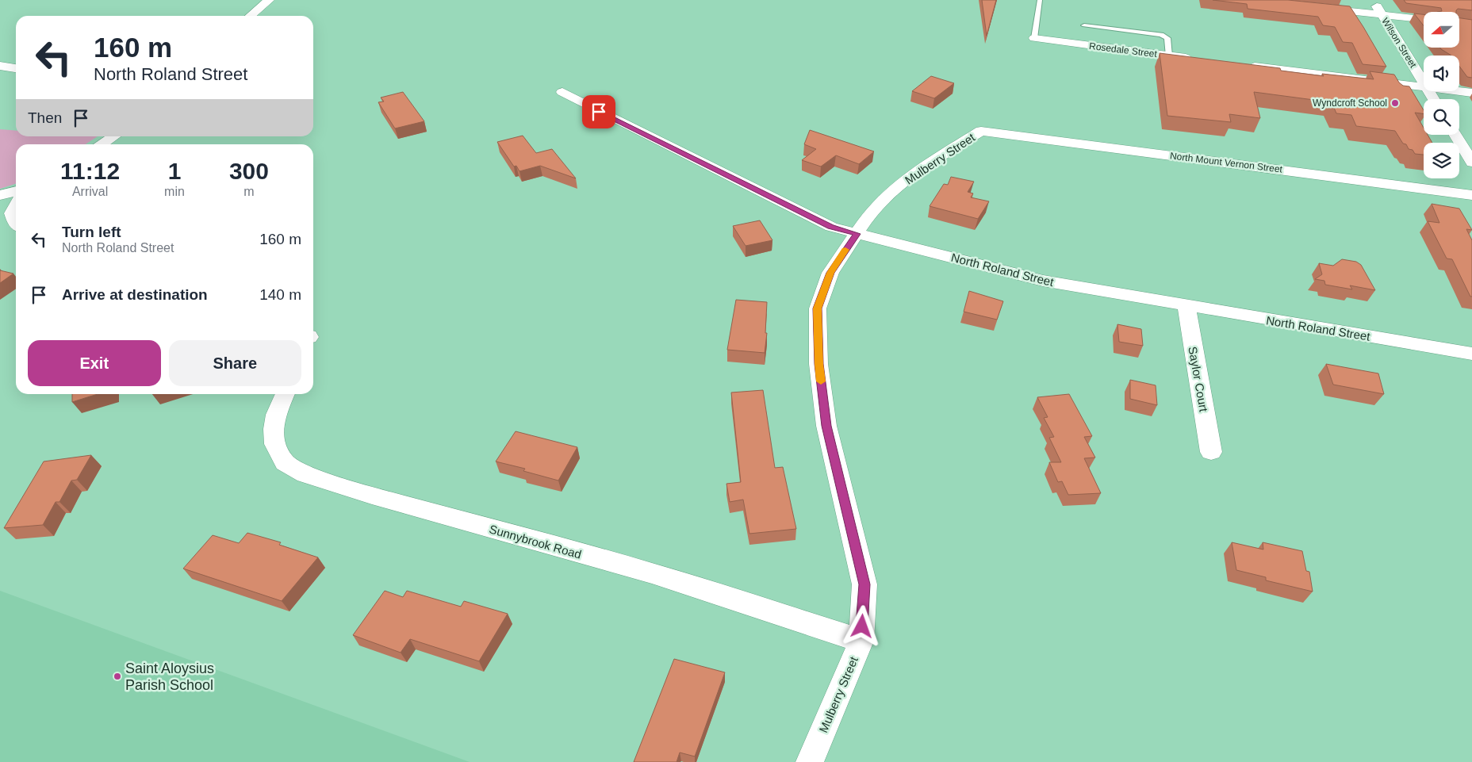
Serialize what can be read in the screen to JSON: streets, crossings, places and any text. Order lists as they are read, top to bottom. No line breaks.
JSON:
{"streets":{"street":["Wilson Street","Rosedale Street","Mulberry Street","North Mount Vernon Street","North Roland Street","Saylor Court","Sunnybrook Road"]},"crossings":[["Mulberry Street","North Mount Vernon Street"],["Mulberry Street","North Roland Street"],["Mulberry Street","Sunnybrook Road"],["North Roland Street","Saylor Court"]],"places":["Wyndcroft School","Saint Aloysius Parish School"],"north":"left","page":{"turn":["160 m","North Roland Street"],"then":"Then","eta":["11:12","Arrival","1","min","300","m"],"list":[{"name":"Turn left","note":"North Roland Street","value":"160 m"},{"name":"Arrive at destination","value":"140 m"}],"buttons":["Exit","Share"]}}
